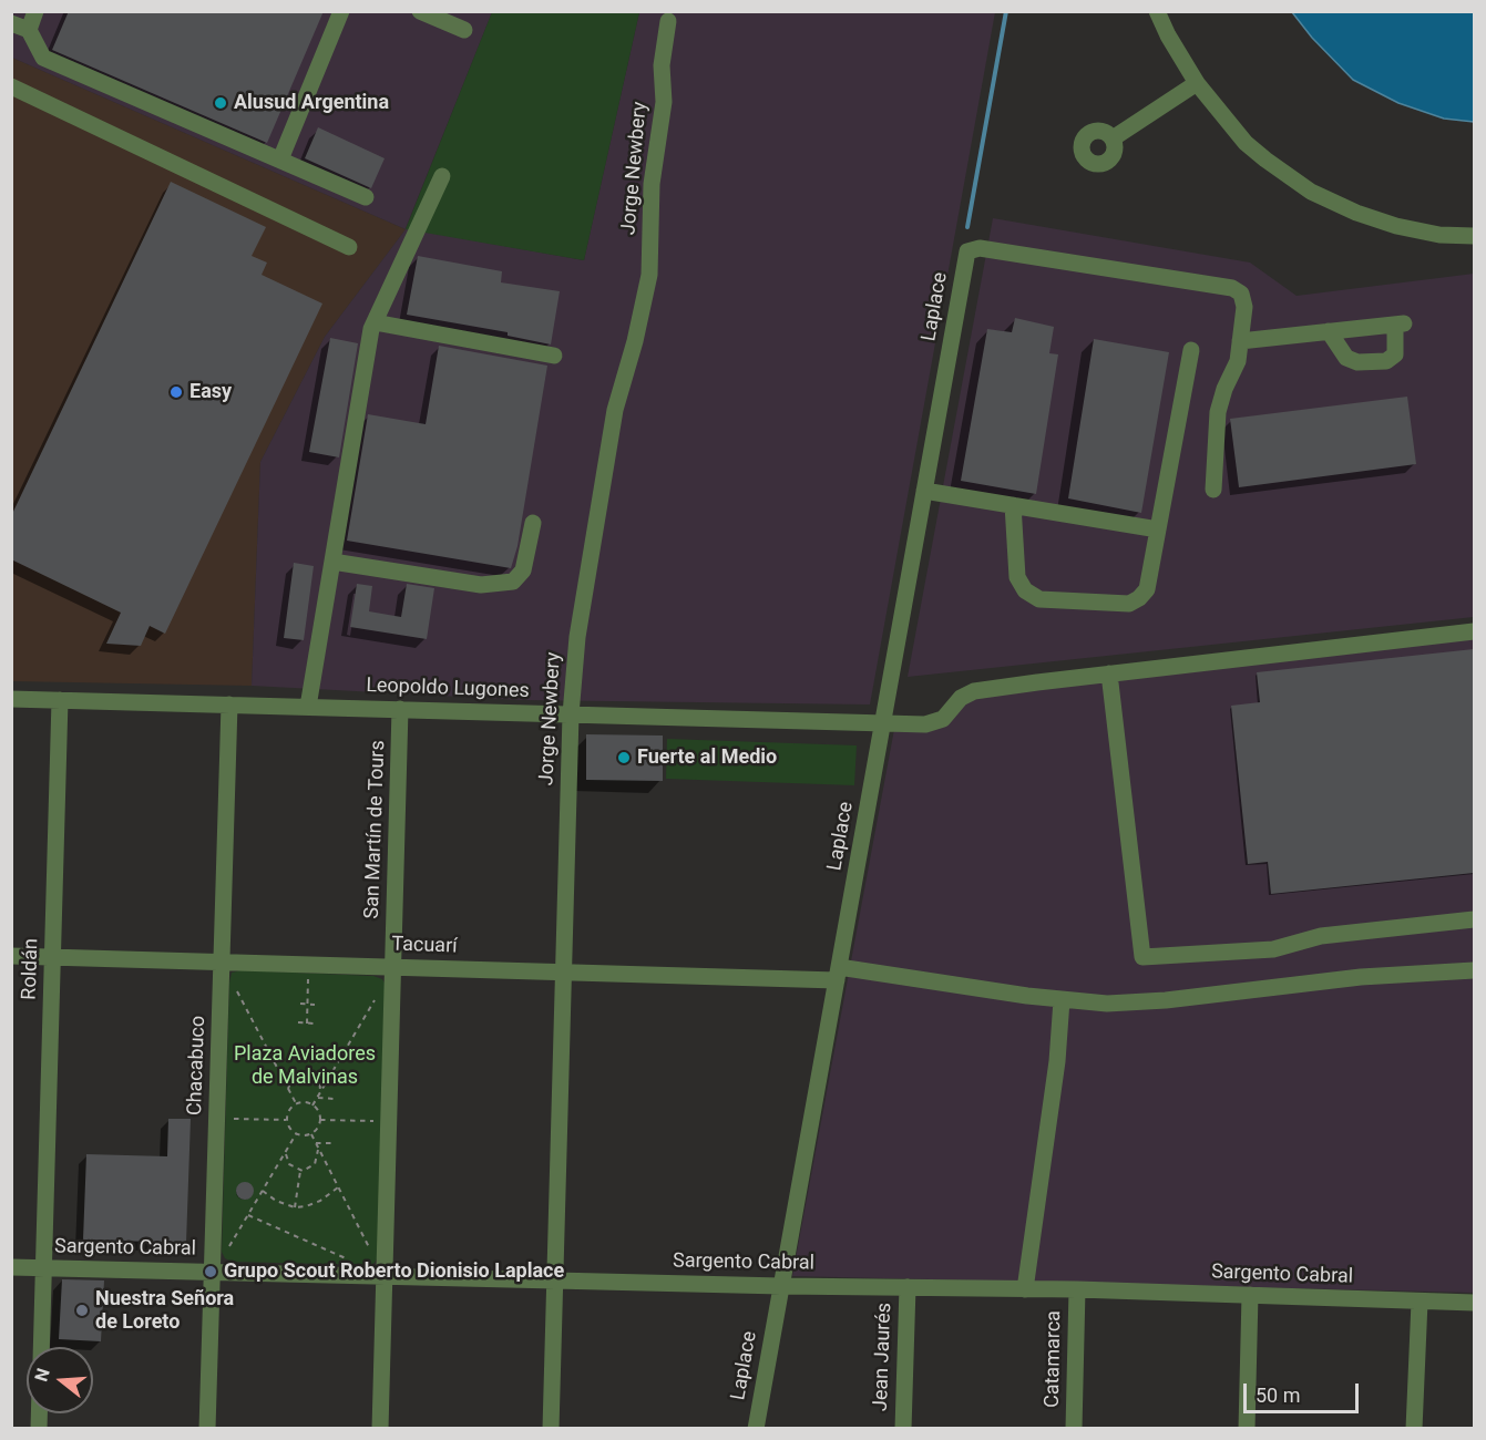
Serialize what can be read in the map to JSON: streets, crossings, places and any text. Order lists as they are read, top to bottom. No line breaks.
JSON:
{"streets":{"street":["Jorge Newbery","Laplace","Leopoldo Lugones","San Martín de Tours","Tacuarí","Roldán","Chacabuco","Sargento Cabral","Jean Jaurés","Catamarca"]},"crossings":[["Jorge Newbery","Leopoldo Lugones"],["Jorge Newbery","Tacuarí"],["Jorge Newbery","Sargento Cabral"],["Laplace","Leopoldo Lugones"],["Laplace","Tacuarí"],["Laplace","Sargento Cabral"],["Leopoldo Lugones","San Martín de Tours"],["Leopoldo Lugones","Roldán"],["Leopoldo Lugones","Chacabuco"],["San Martín de Tours","Tacuarí"],["San Martín de Tours","Sargento Cabral"],["Tacuarí","Roldán"],["Tacuarí","Chacabuco"],["Roldán","Sargento Cabral"],["Chacabuco","Sargento Cabral"],["Sargento Cabral","Jean Jaurés"],["Sargento Cabral","Catamarca"]],"parks":["Plaza Aviadores de Malvinas"],"places":["Alusud Argentina","Easy","Fuerte al Medio","Grupo Scout Roberto Dionisio Laplace","Nuestra Señora de Loreto"],"scale_bar":"50 m","north":"left"}
